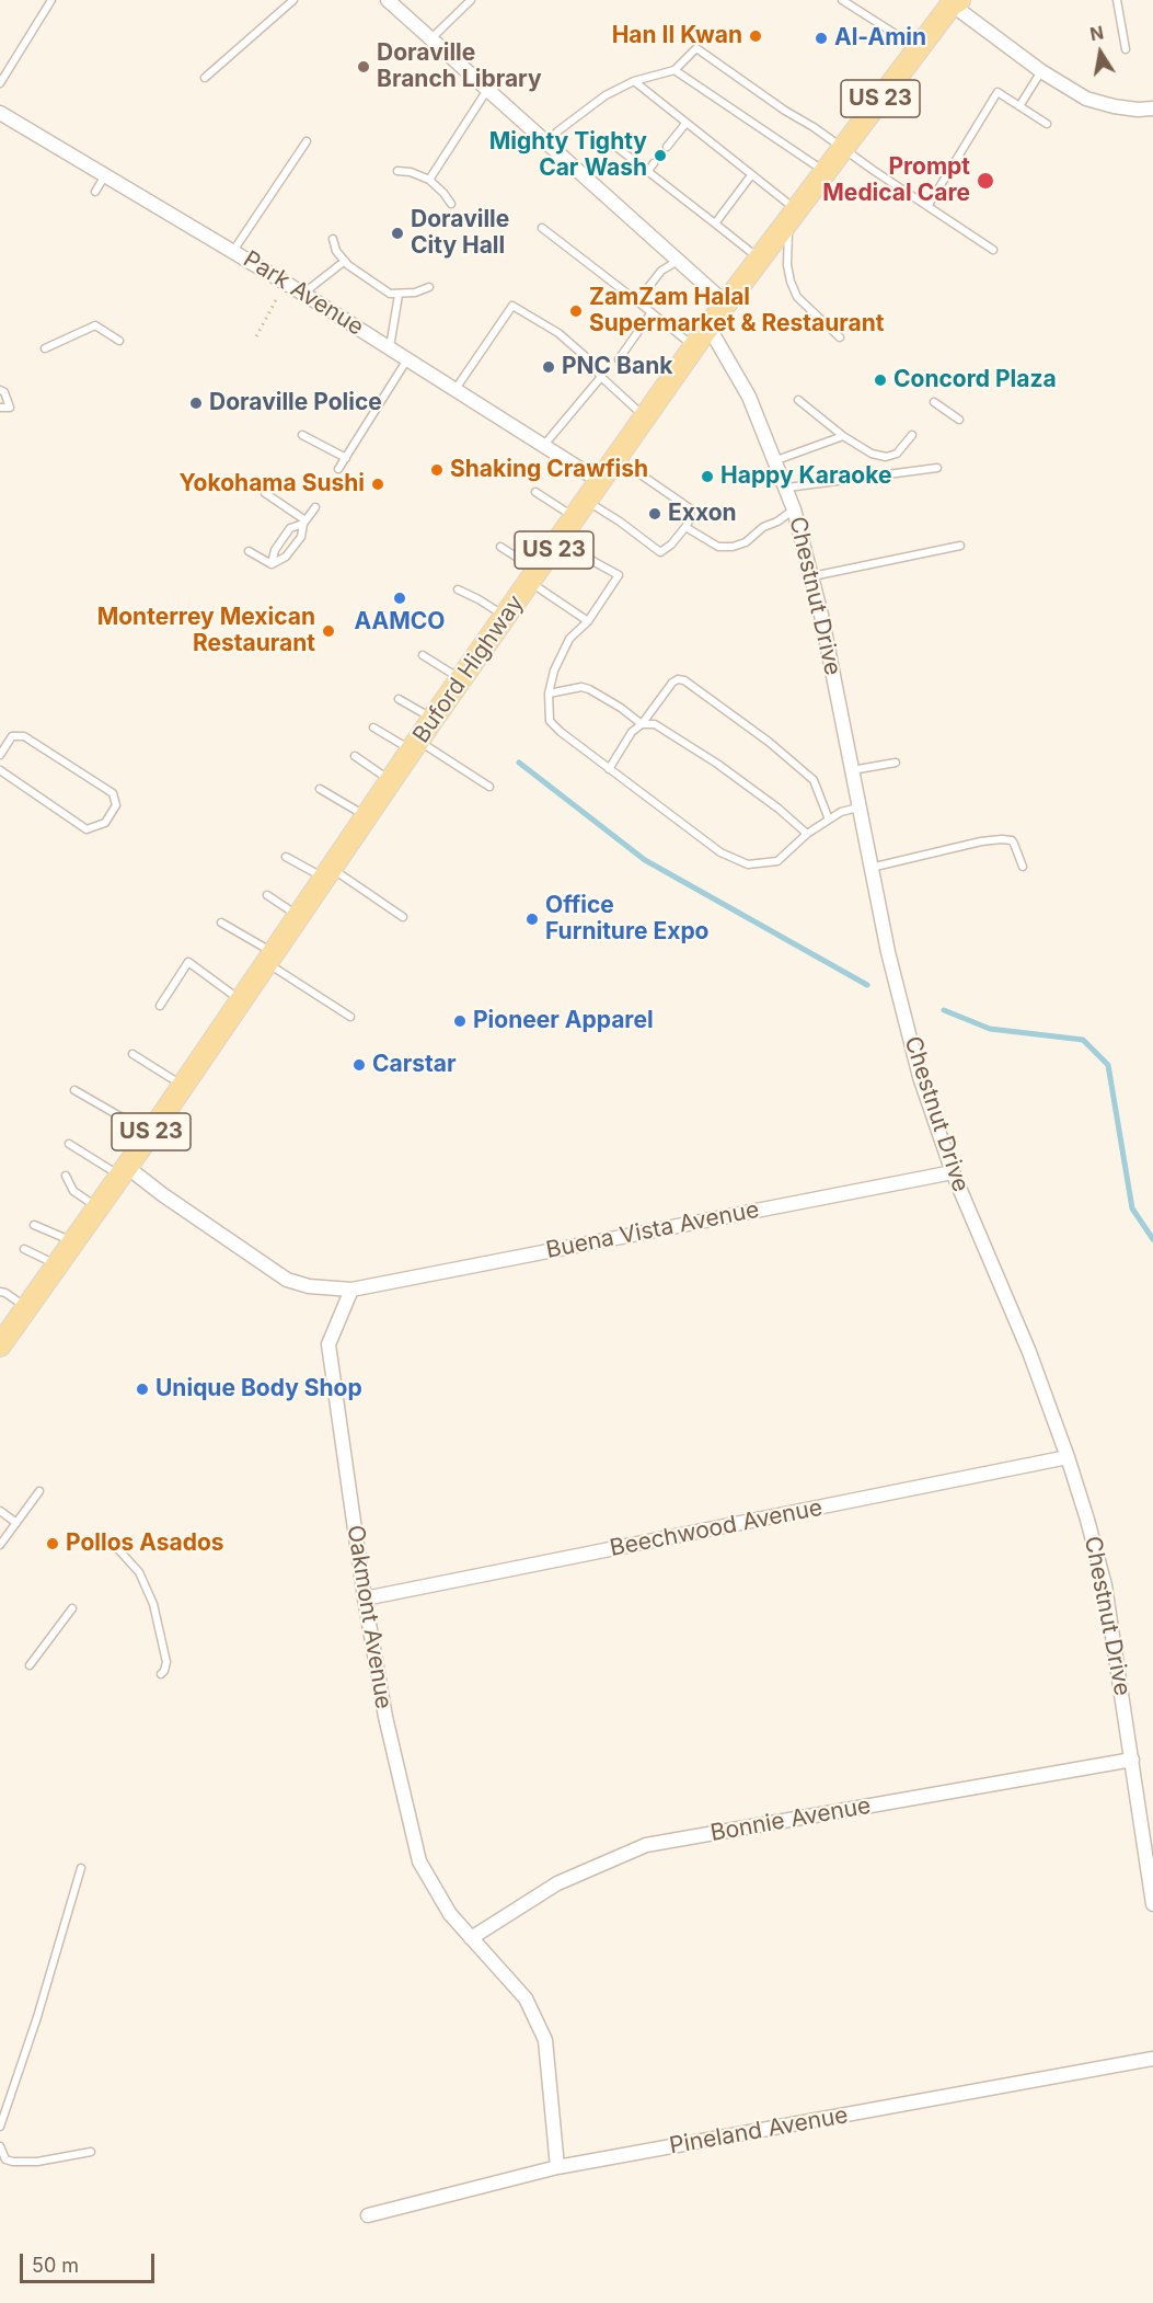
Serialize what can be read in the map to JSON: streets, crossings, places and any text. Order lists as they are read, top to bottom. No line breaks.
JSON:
{"streets":{"main road":["US 23","Buford Highway"],"street":["Park Avenue","Chestnut Drive","Buena Vista Avenue","Beechwood Avenue","Oakmont Avenue","Bonnie Avenue","Pineland Avenue"]},"crossings":[["Park Avenue","Buford Highway"],["Chestnut Drive","Buford Highway"],["Chestnut Drive","Buena Vista Avenue"],["Chestnut Drive","Beechwood Avenue"],["Chestnut Drive","Bonnie Avenue"],["Buena Vista Avenue","Oakmont Avenue"],["Beechwood Avenue","Oakmont Avenue"],["Oakmont Avenue","Bonnie Avenue"],["Oakmont Avenue","Pineland Avenue"]],"places":["Han Il Kwan","Al-Amin","Doraville Branch Library","Mighty Tighty Car Wash","Prompt Medical Care","Doraville City Hall","ZamZam Halal Supermarket & Restaurant","PNC Bank","Concord Plaza","Doraville Police","Shaking Crawfish","Happy Karaoke","Yokohama Sushi","Exxon","AAMCO","Monterrey Mexican Restaurant","Office Furniture Expo","Pioneer Apparel","Carstar","Unique Body Shop","Pollos Asados"],"scale_bar":"50 m","north":"top"}
